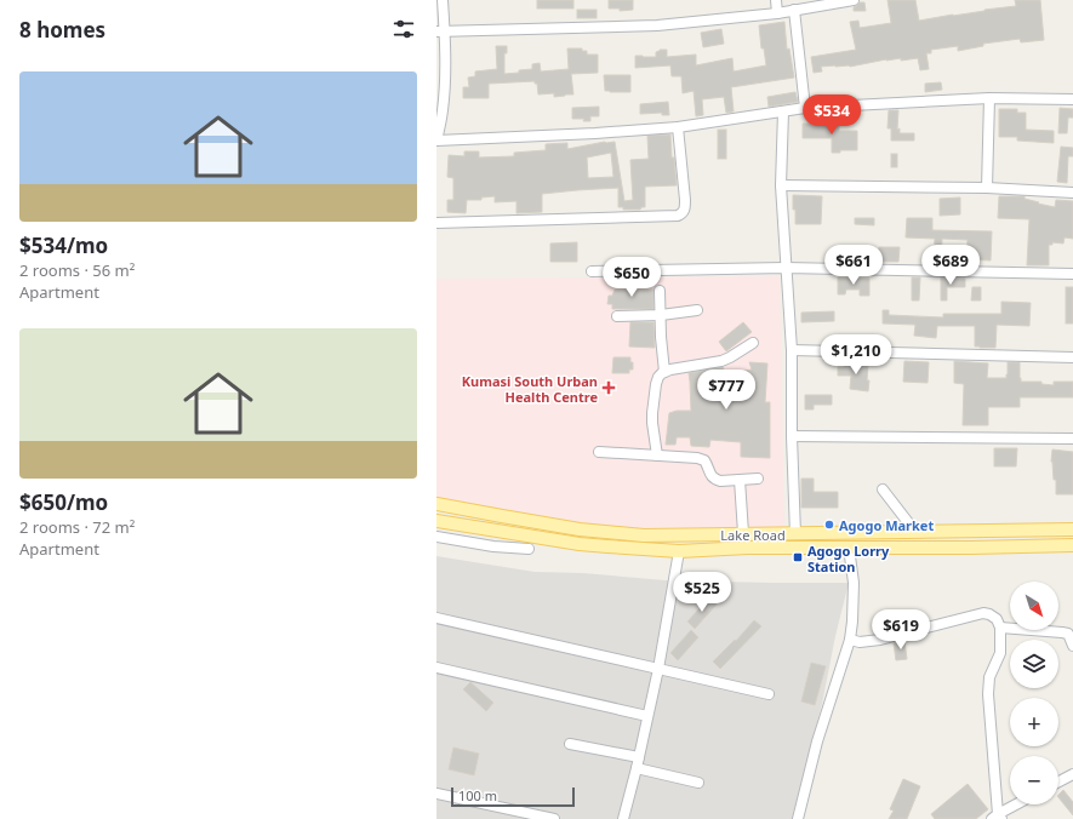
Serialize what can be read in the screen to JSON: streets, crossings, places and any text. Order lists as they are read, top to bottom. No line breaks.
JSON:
{"streets":{"main road":["Lake Road"]},"places":{"health":["Kumasi South Urban Health Centre"],"other":["Agogo Market"],"transit":["Agogo Lorry Station"]},"scale_bar":"100 m","north":"bottom right","page":{"heading":"8 homes","list":[{"name":"$534/mo","note":"2 rooms · 56 m² · Apartment"},{"name":"$650/mo","note":"2 rooms · 72 m² · Apartment"}],"price":["$534","$661","$689","$650","$1,210","$777","$525","$619"],"map_buttons":["+","−"],"scale":"100 m"}}
